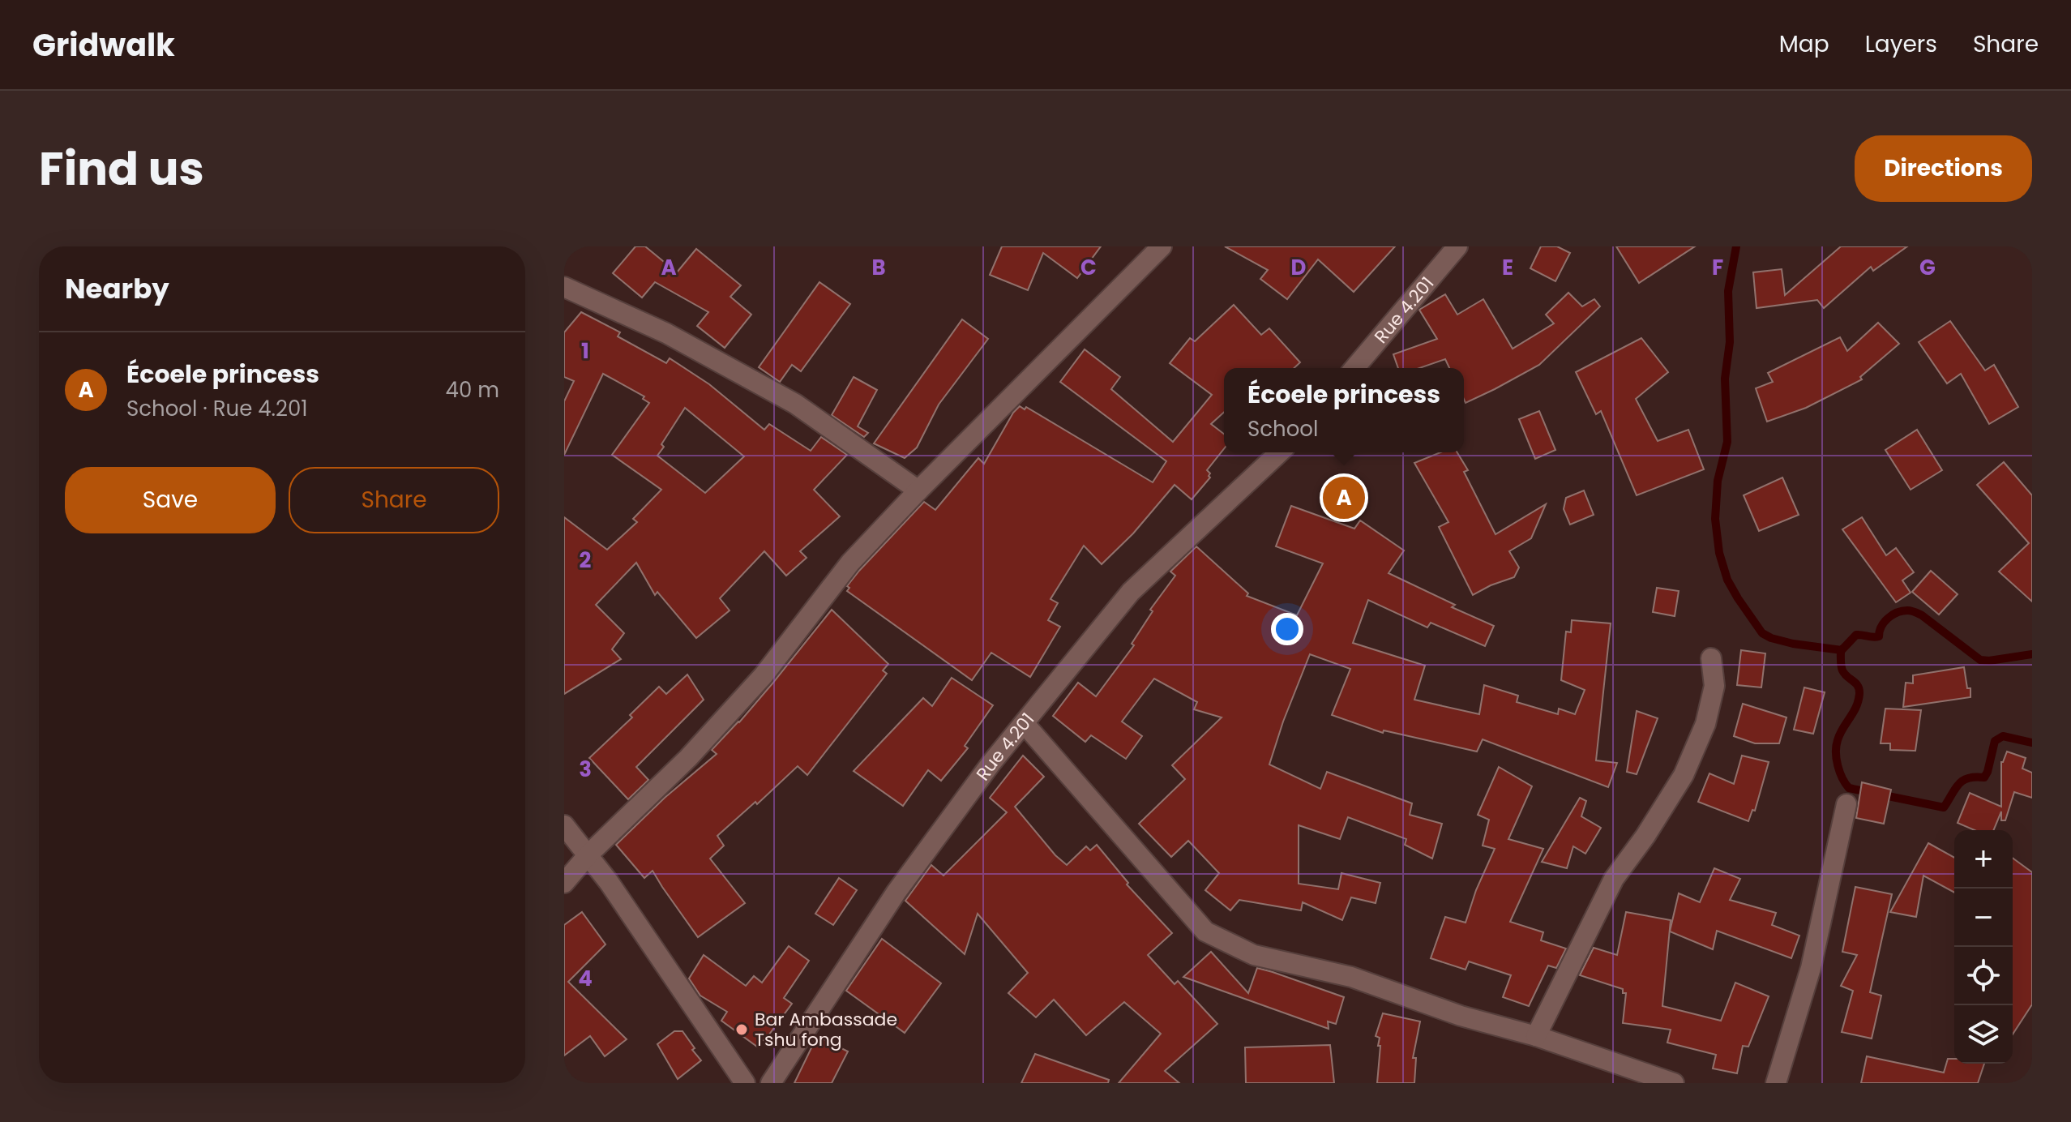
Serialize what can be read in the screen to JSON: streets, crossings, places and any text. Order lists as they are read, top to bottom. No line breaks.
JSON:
{"streets":{"street":["Rue 4.201"]},"places":["Bar Ambassade Tshu fong"],"page":{"header":"Gridwalk","nav":["Map","Layers","Share"],"title":"Find us","buttons":["Directions",["Save","Share"]],"heading":"Nearby","list":[{"mark":"A","name":"Écoele princess","note":"School · Rue 4.201","value":"40 m"}],"popup":["Écoele princess","School"],"pins":"A","map_buttons":["+","−"]},"grid":{"columns":["A","B","C","D","E","F","G"],"rows":["1","2","3","4"]}}
